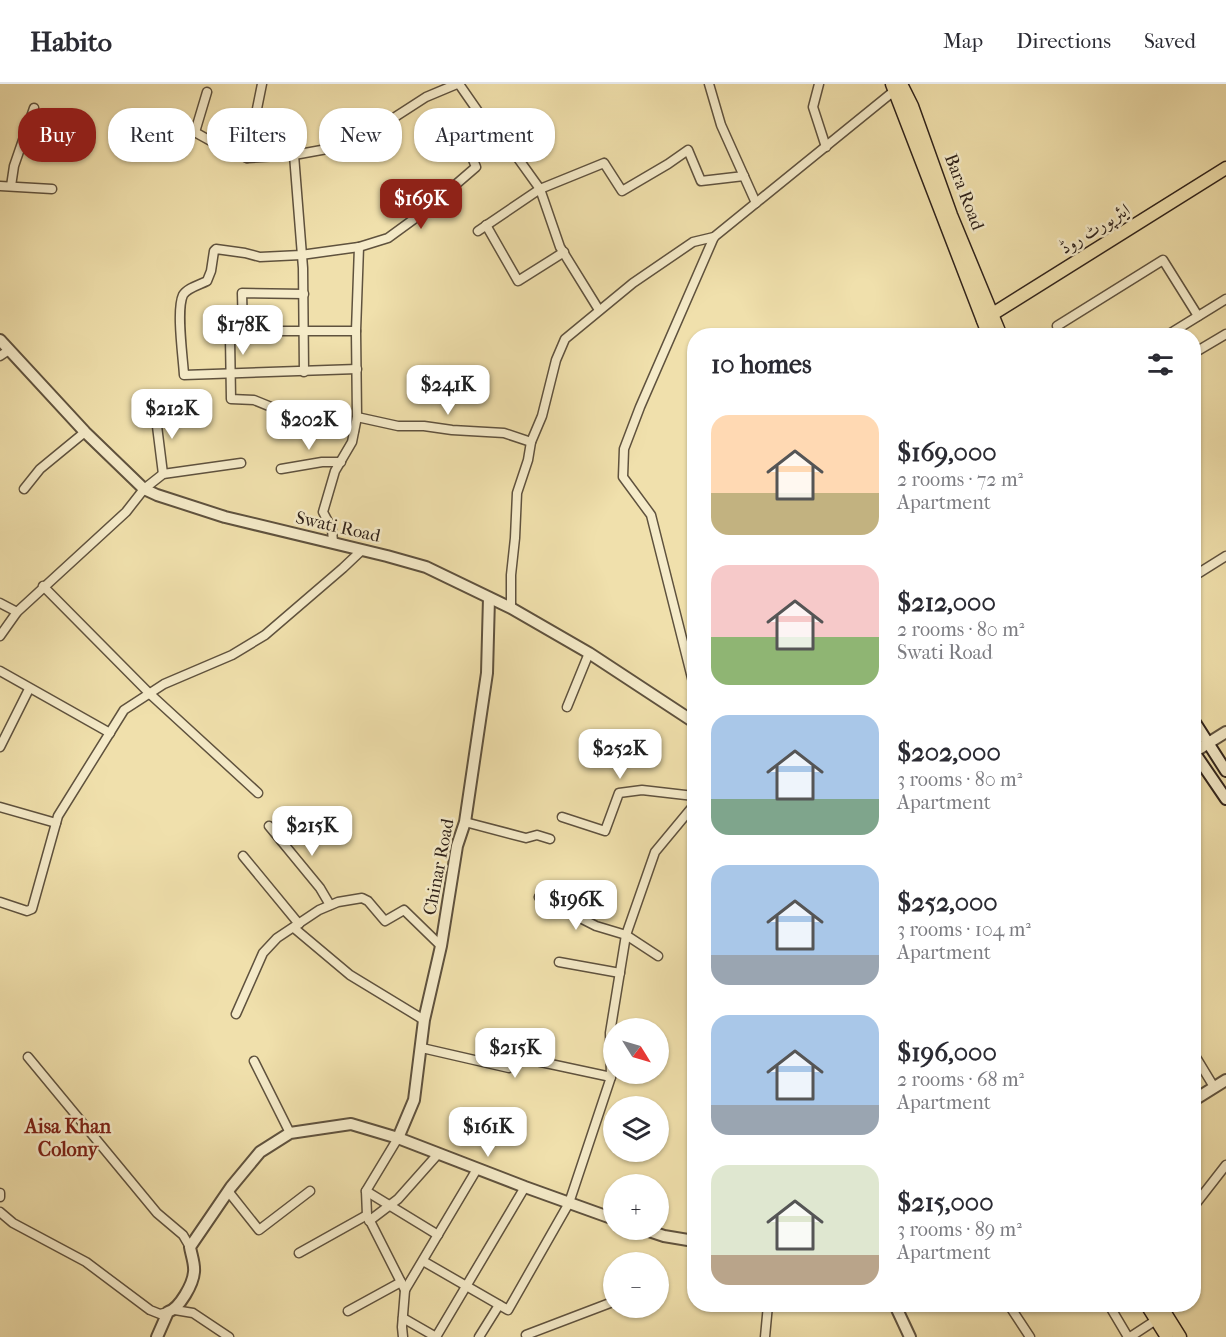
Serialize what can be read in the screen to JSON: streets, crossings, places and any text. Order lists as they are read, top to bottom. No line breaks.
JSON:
{"streets":{"main road":["Bara Road","ایئرپورٹ روڈ"],"street":["Swati Road","Chinar Road"]},"crossings":[["Bara Road","ایئرپورٹ روڈ"],["Swati Road","Chinar Road"]],"districts":["Aisa Khan Colony"],"north":"bottom right","page":{"header":"Habito","nav":["Map","Directions","Saved"],"chip":["Buy","Rent","Filters","New","Apartment"],"price":["$169K","$178K","$241K","$212K","$202K","$252K","$215K","$196K","$215K","$161K"],"heading":"10 homes","list":[{"name":"$169,000","note":"2 rooms · 72 m² · Apartment"},{"name":"$212,000","note":"2 rooms · 80 m² · Swati Road"},{"name":"$202,000","note":"3 rooms · 80 m² · Apartment"},{"name":"$252,000","note":"3 rooms · 104 m² · Apartment"},{"name":"$196,000","note":"2 rooms · 68 m² · Apartment"},{"name":"$215,000","note":"3 rooms · 89 m² · Apartment"}],"map_buttons":["+","−"]}}
